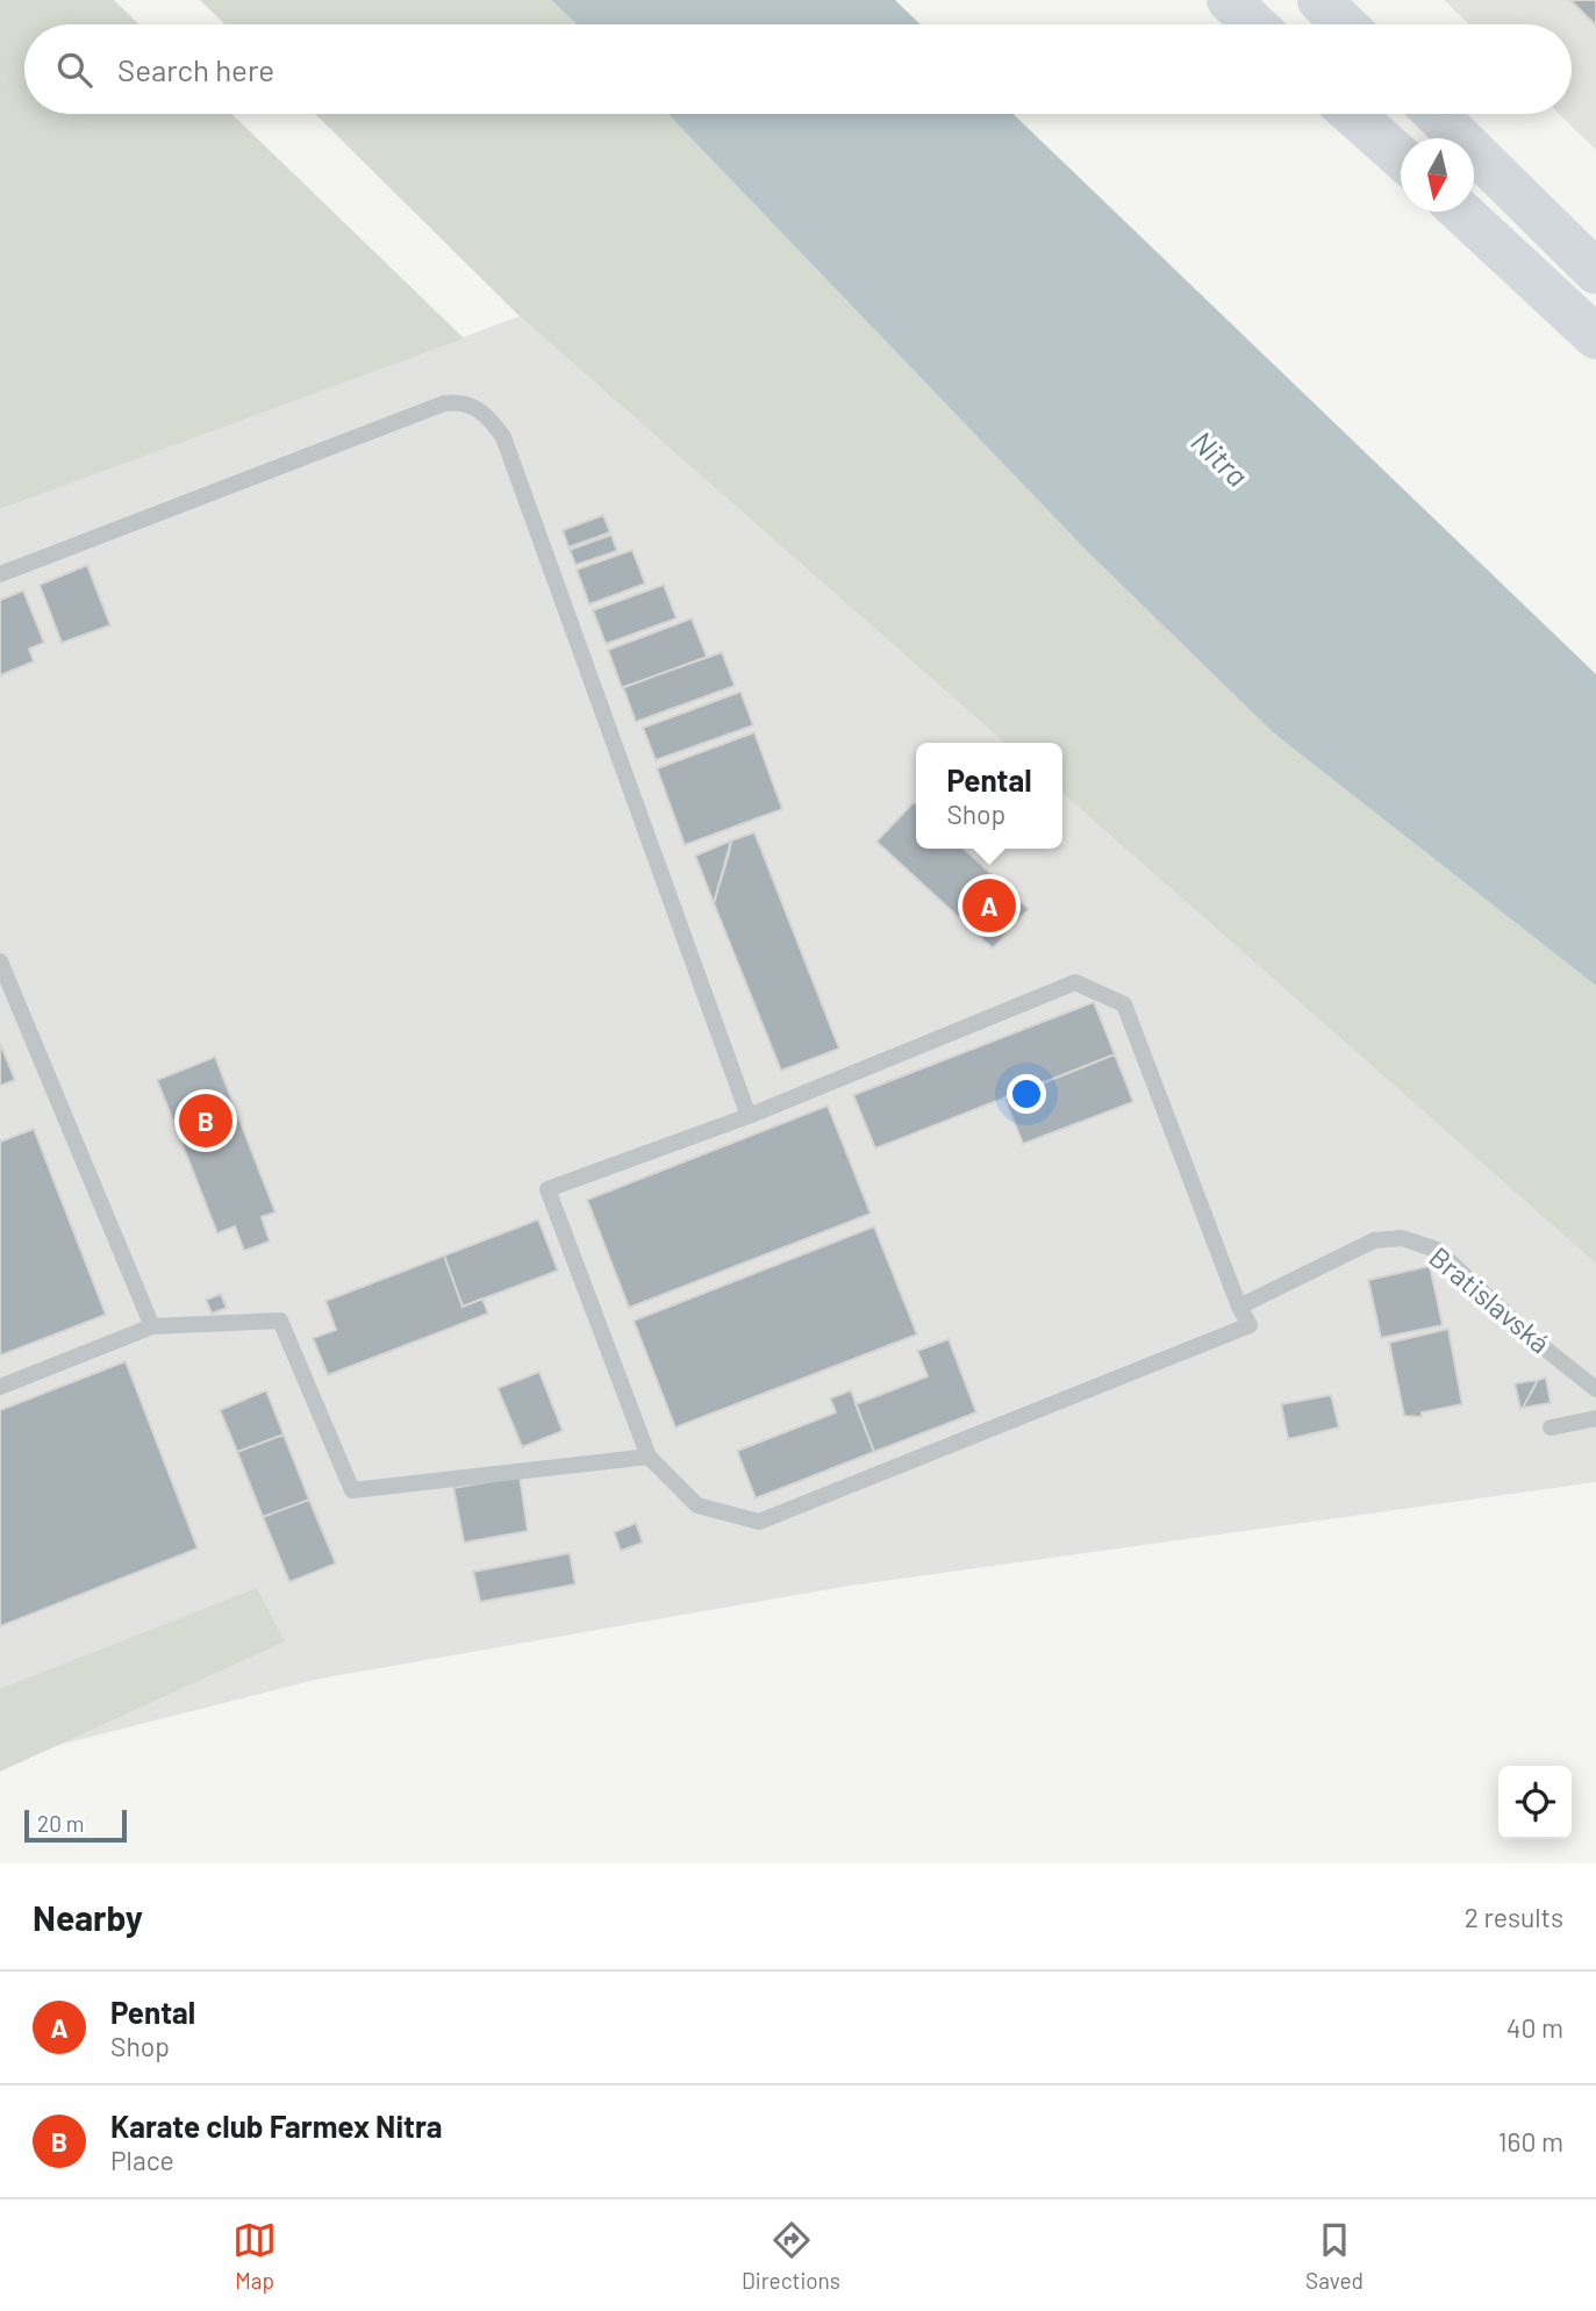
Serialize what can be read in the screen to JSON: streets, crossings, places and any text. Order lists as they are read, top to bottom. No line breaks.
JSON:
{"streets":{"lane":["Bratislavská"]},"water":["Nitra"],"scale_bar":"20 m","north":"bottom","page":{"search":"Search here","popup":["Pental","Shop"],"pins":["A","B"],"scale":"20 m","heading":["Nearby","2 results"],"list":[{"mark":"A","name":"Pental","note":"Shop","value":"40 m"},{"mark":"B","name":"Karate club Farmex Nitra","note":"Place","value":"160 m"}],"nav":["Map","Directions","Saved"]}}
